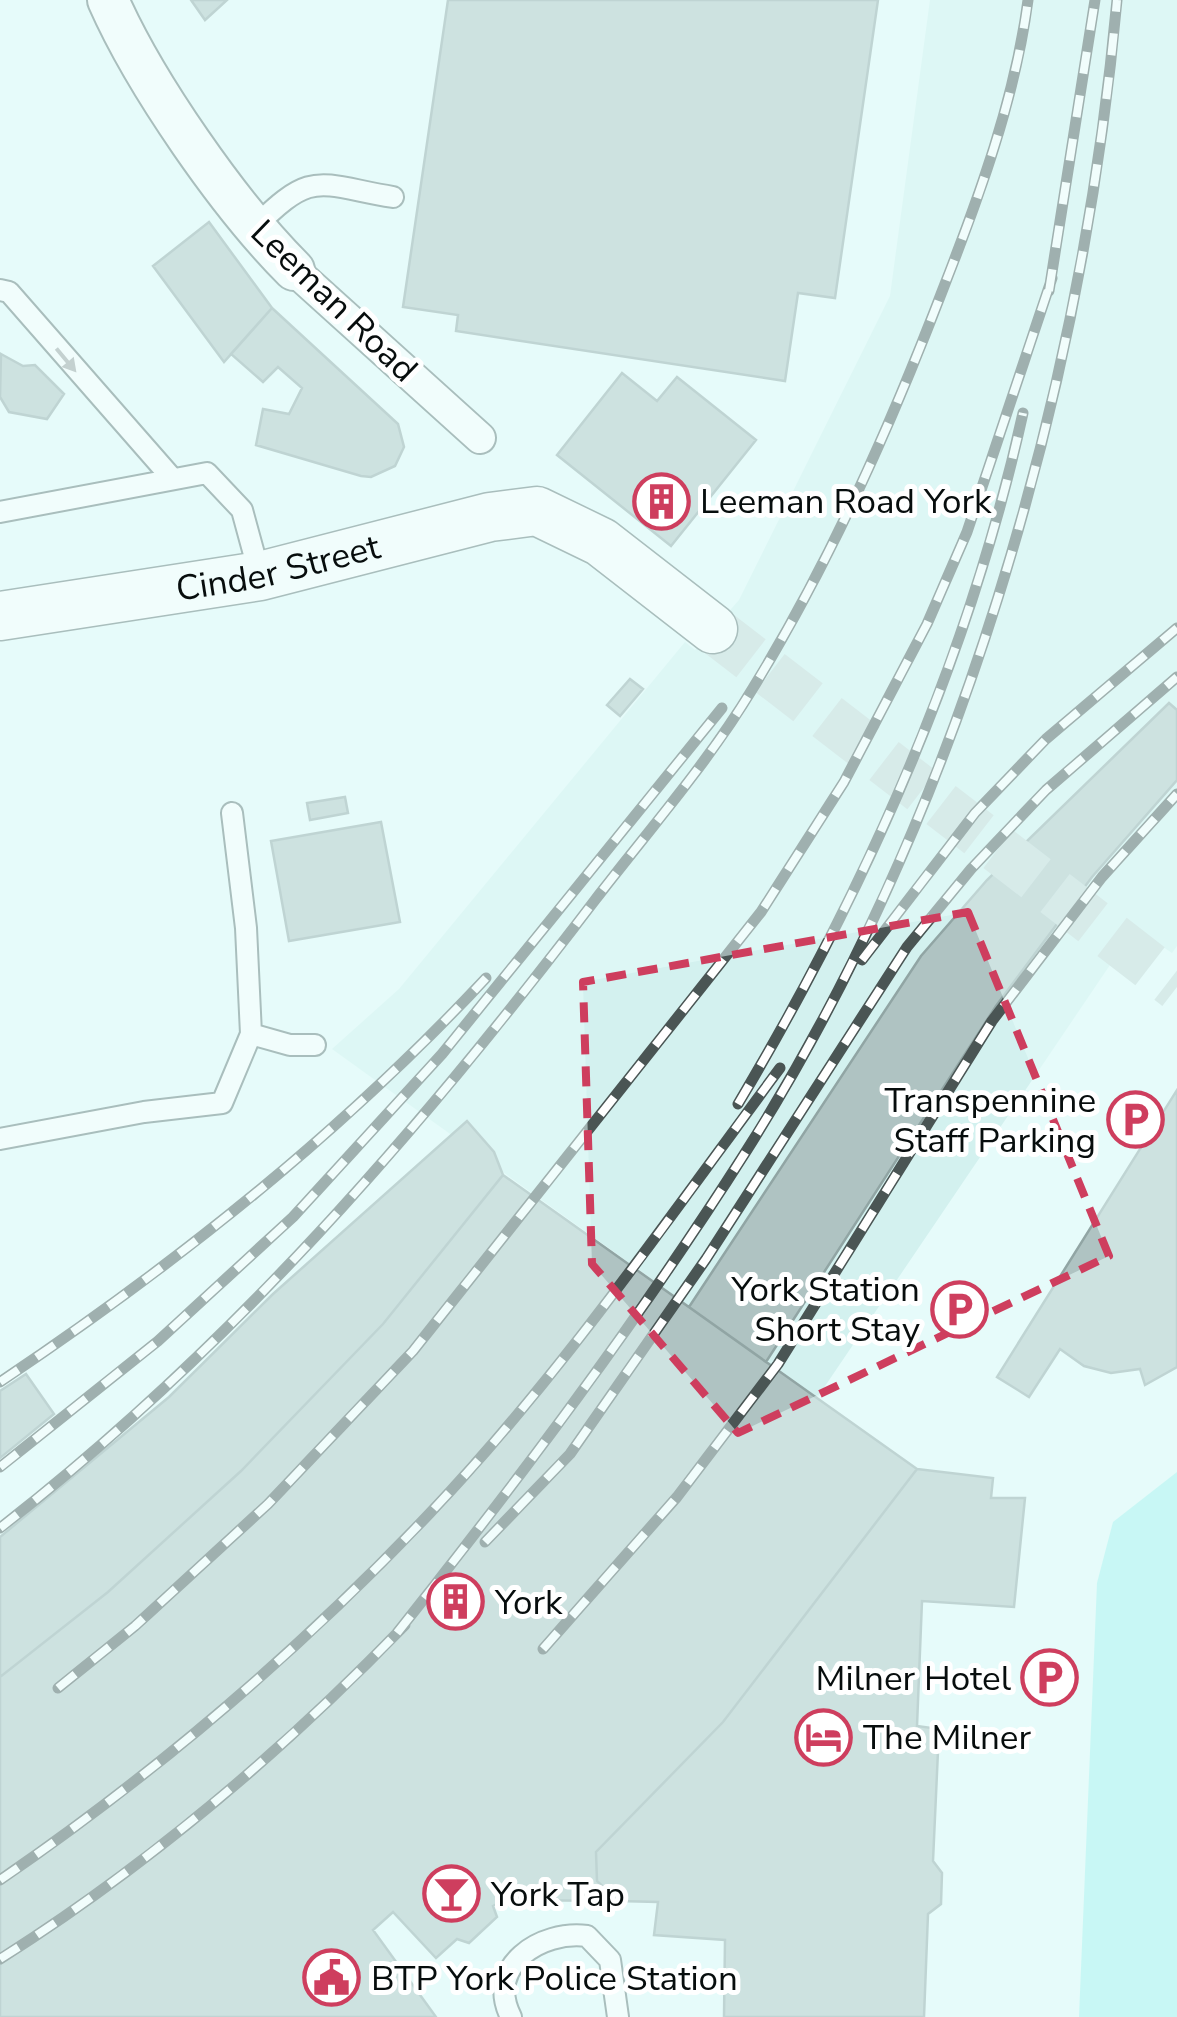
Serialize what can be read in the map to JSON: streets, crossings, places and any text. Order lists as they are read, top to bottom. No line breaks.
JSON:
{"streets":{"street":["Leeman Road","Cinder Street"]},"places":{"building":["Leeman Road York","York"],"parking":["Transpennine Staff Parking","York Station Short Stay","Milner Hotel"],"hotel":["The Milner"],"bar":["York Tap"],"public building":["BTP York Police Station"]}}
